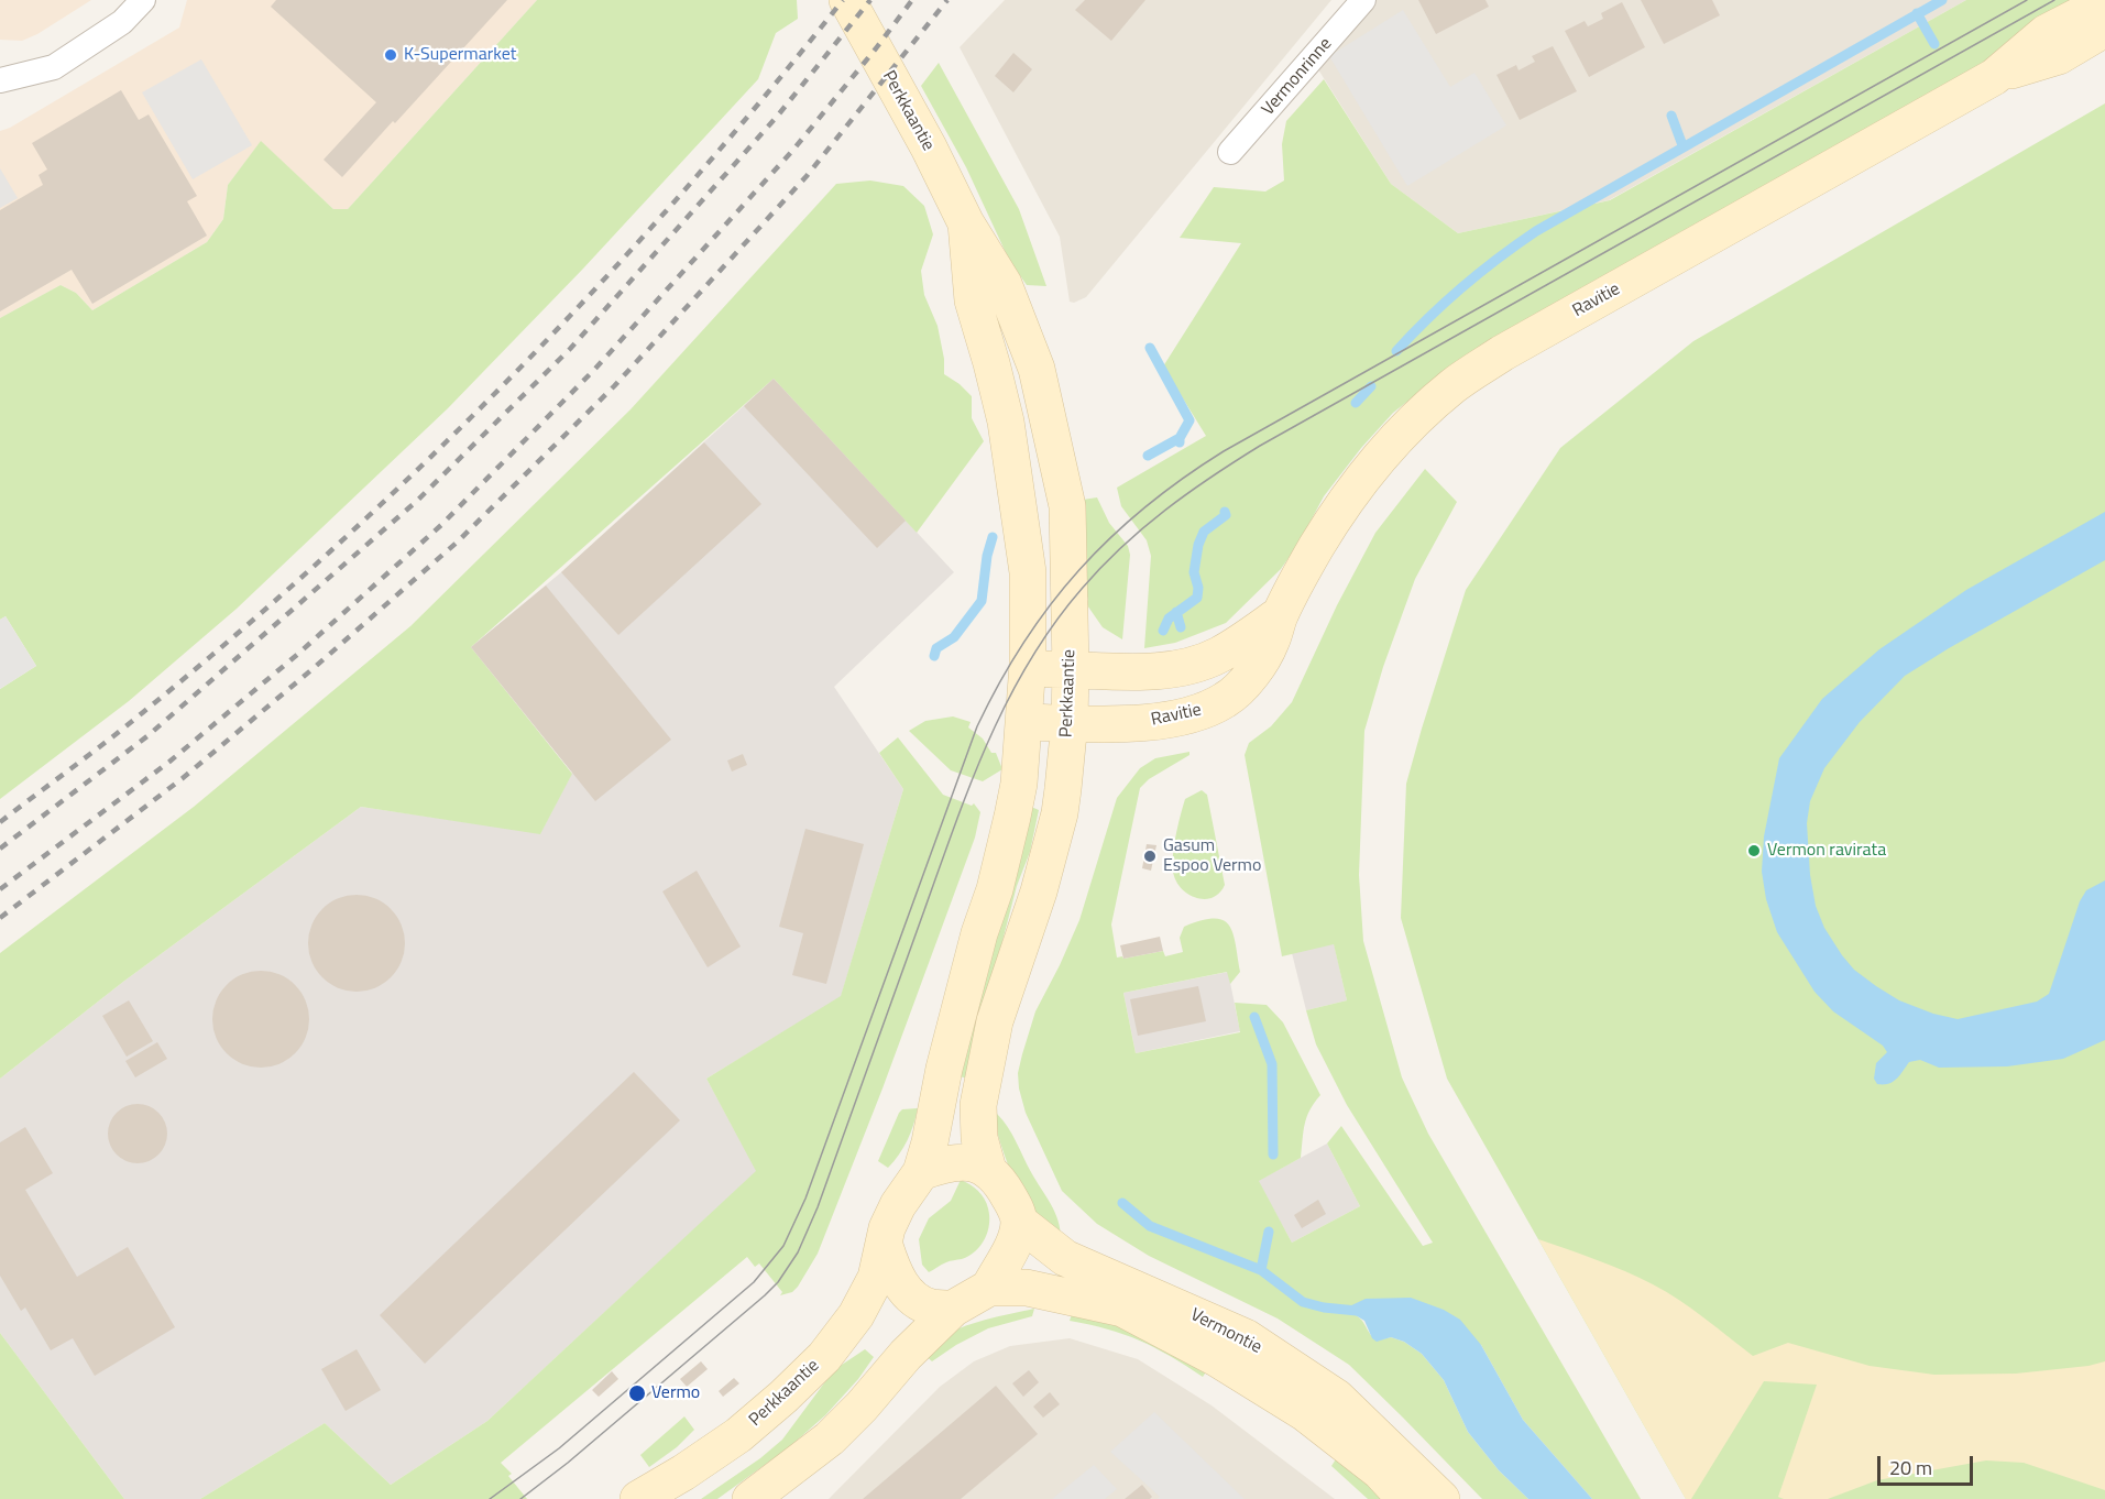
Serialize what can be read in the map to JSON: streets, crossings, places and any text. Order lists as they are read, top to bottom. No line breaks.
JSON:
{"streets":{"main road":["Perkkaantie","Ravitie","Vermontie"],"street":["Vermonrinne"]},"crossings":[["Perkkaantie","Ravitie"],["Perkkaantie","Vermontie"]],"places":["K-Supermarket","Vermon ravirata","Gasum Espoo Vermo","Vermo"],"scale_bar":"20 m"}
